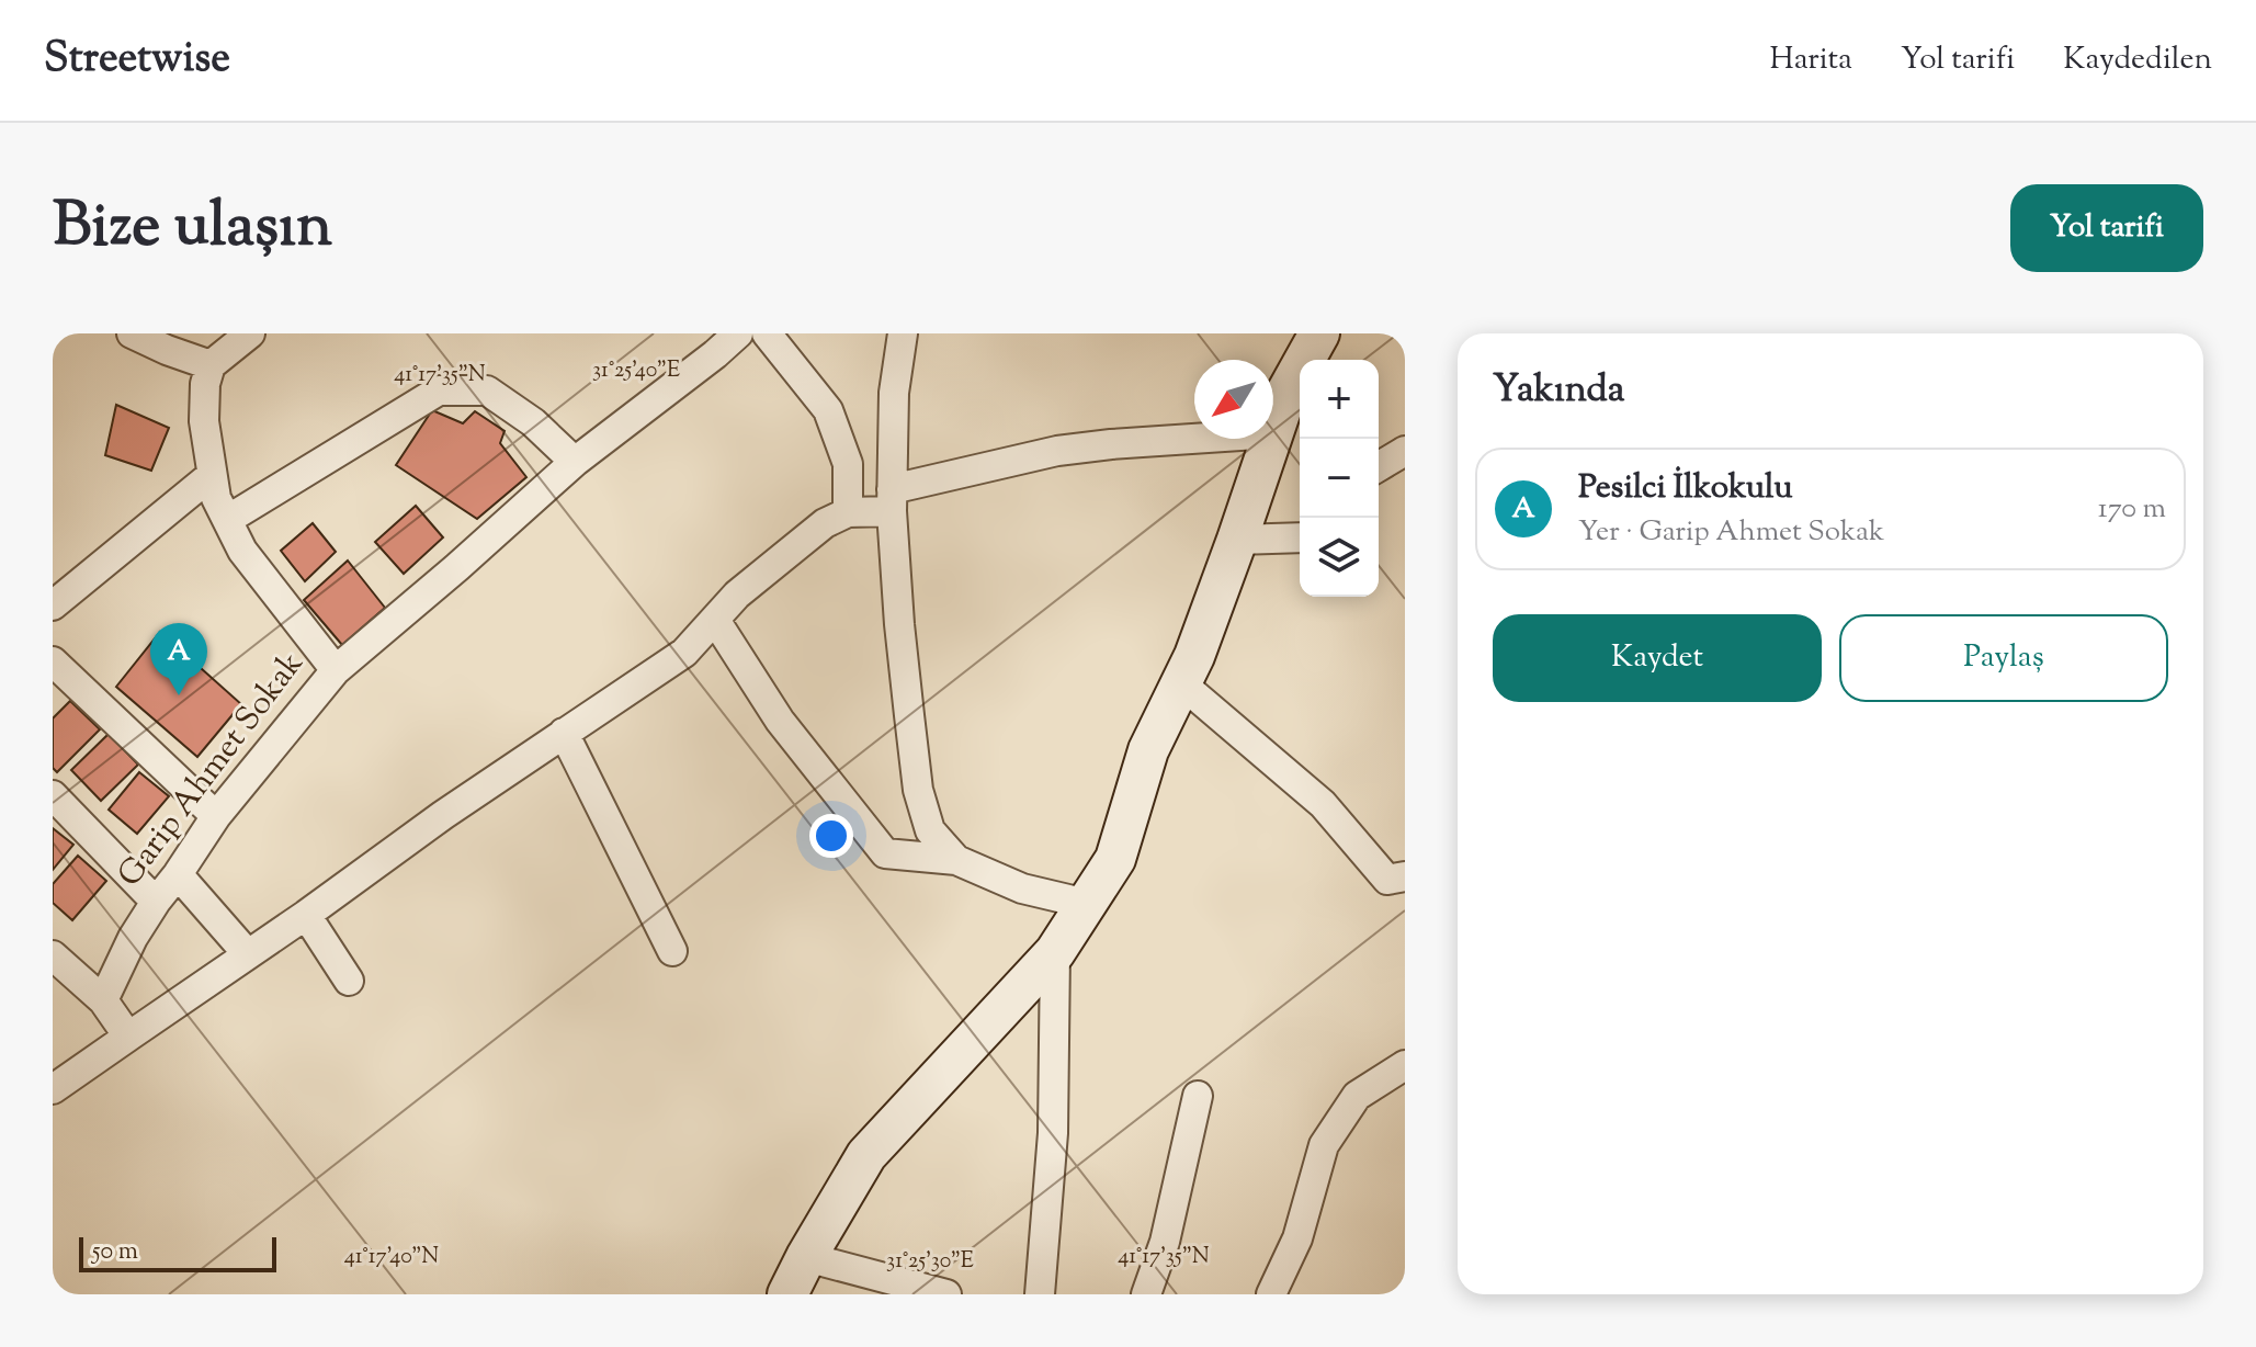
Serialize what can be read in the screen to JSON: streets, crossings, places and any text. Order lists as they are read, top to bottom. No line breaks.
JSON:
{"streets":{"street":["Garip Ahmet Sokak"]},"scale_bar":"50 m","north":"bottom left","page":{"header":"Streetwise","nav":["Harita","Yol tarifi","Kaydedilen"],"title":"Bize ulaşın","buttons":["Yol tarifi",["Kaydet","Paylaş"]],"heading":"Yakında","map_buttons":["+","−"],"list":[{"mark":"A","name":"Pesilci İlkokulu","note":"Yer · Garip Ahmet Sokak","value":"170 m"}],"pins":"A","scale":"50 m"},"coordinates":["31°25'40\"E","41°17'35\"N","41°17'40\"N","31°25'30\"E"]}
